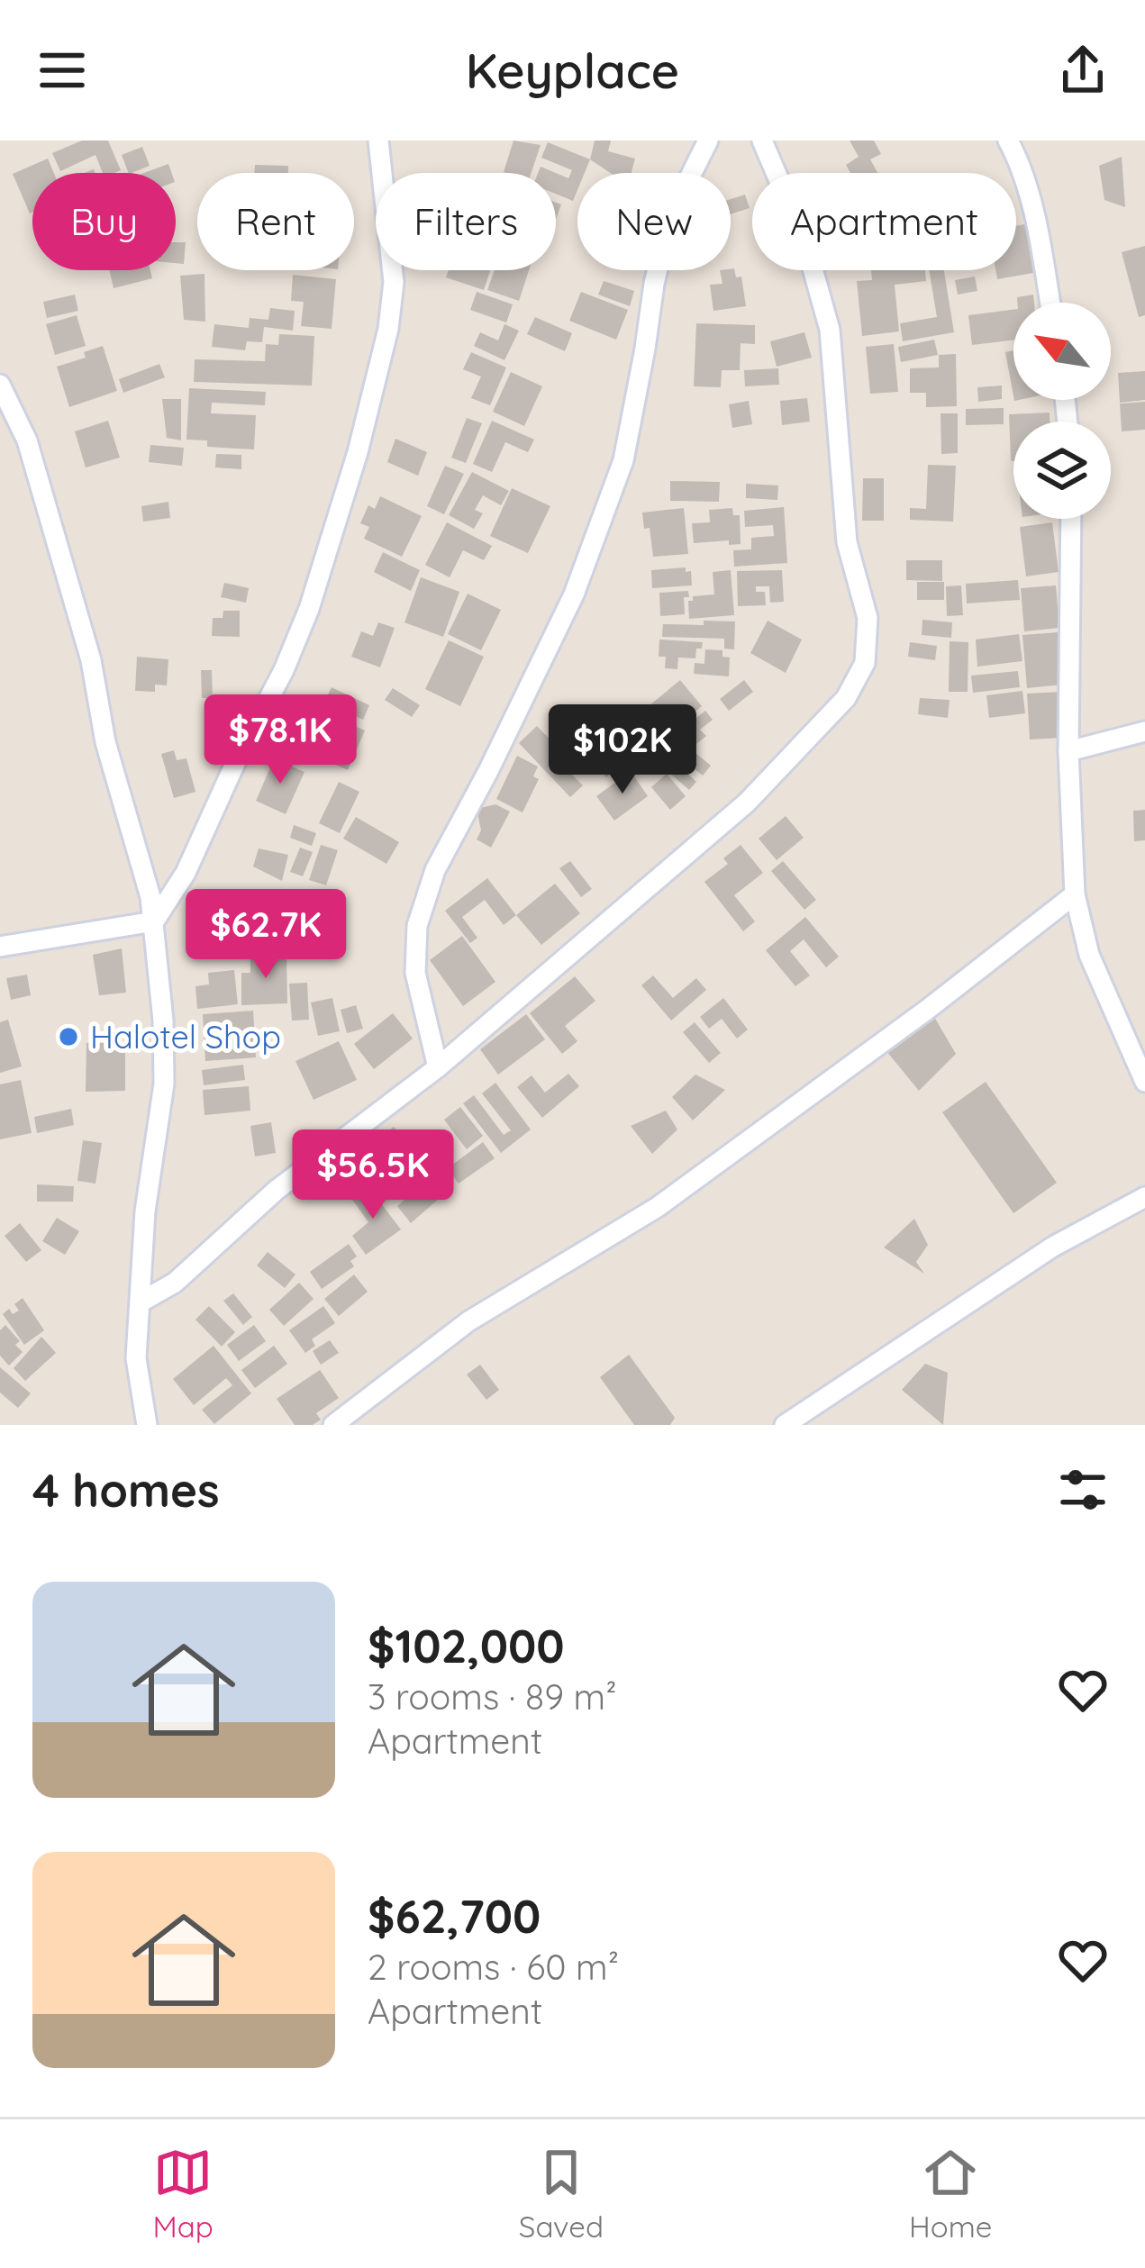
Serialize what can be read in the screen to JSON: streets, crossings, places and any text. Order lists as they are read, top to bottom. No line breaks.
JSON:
{"places":["Halotel Shop"],"north":"top left","page":{"header":"Keyplace","chip":["Buy","Rent","Filters","New","Apartment"],"price":["$78.1K","$102K","$62.7K","$56.5K"],"heading":"4 homes","list":[{"name":"$102,000","note":"3 rooms · 89 m² · Apartment"},{"name":"$62,700","note":"2 rooms · 60 m² · Apartment"}],"tabs":["Map","Saved","Home"]}}
